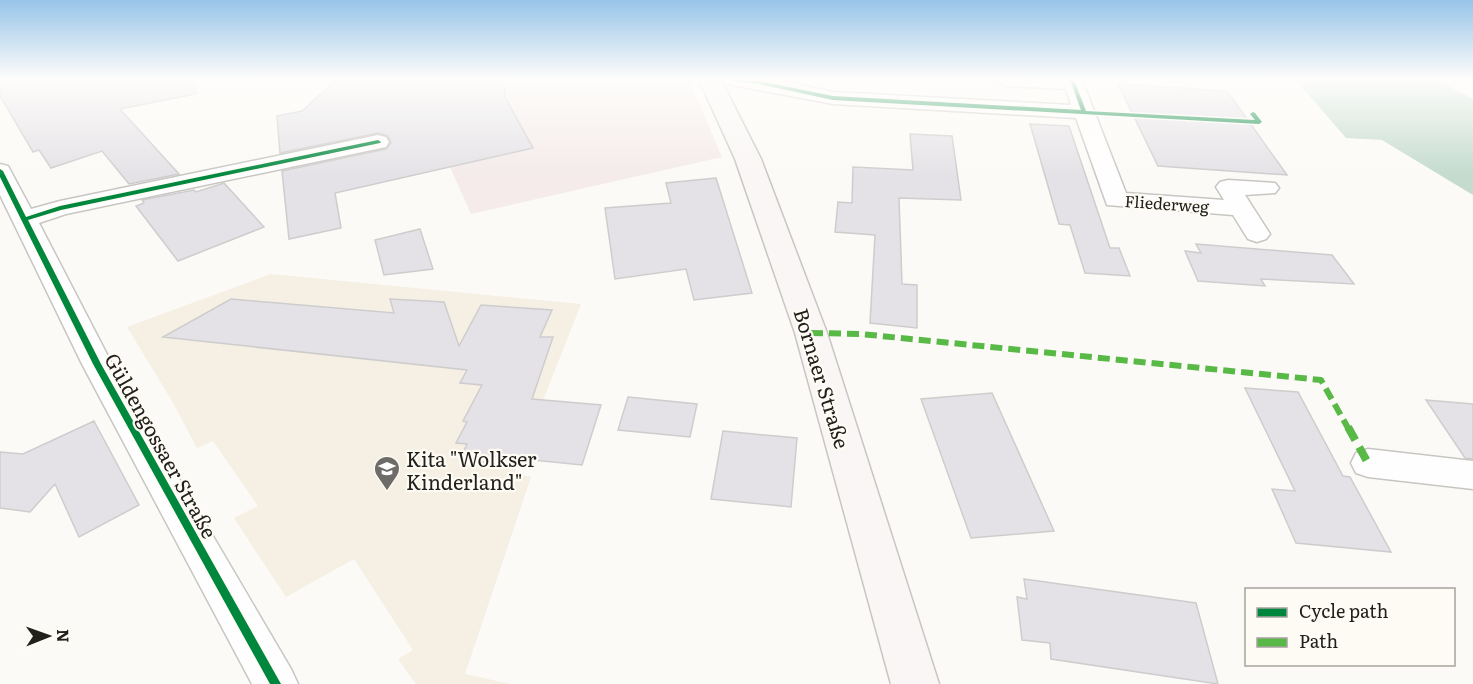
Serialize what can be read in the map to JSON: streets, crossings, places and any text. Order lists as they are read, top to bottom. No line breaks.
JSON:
{"streets":{"main road":["Bornaer Straße"],"street":["Fliederweg","Güldengossaer Straße"]},"places":{"school or university":["Kita \"Wolkser Kinderland\""]},"legend":["Cycle path","Path"],"north":"right"}
